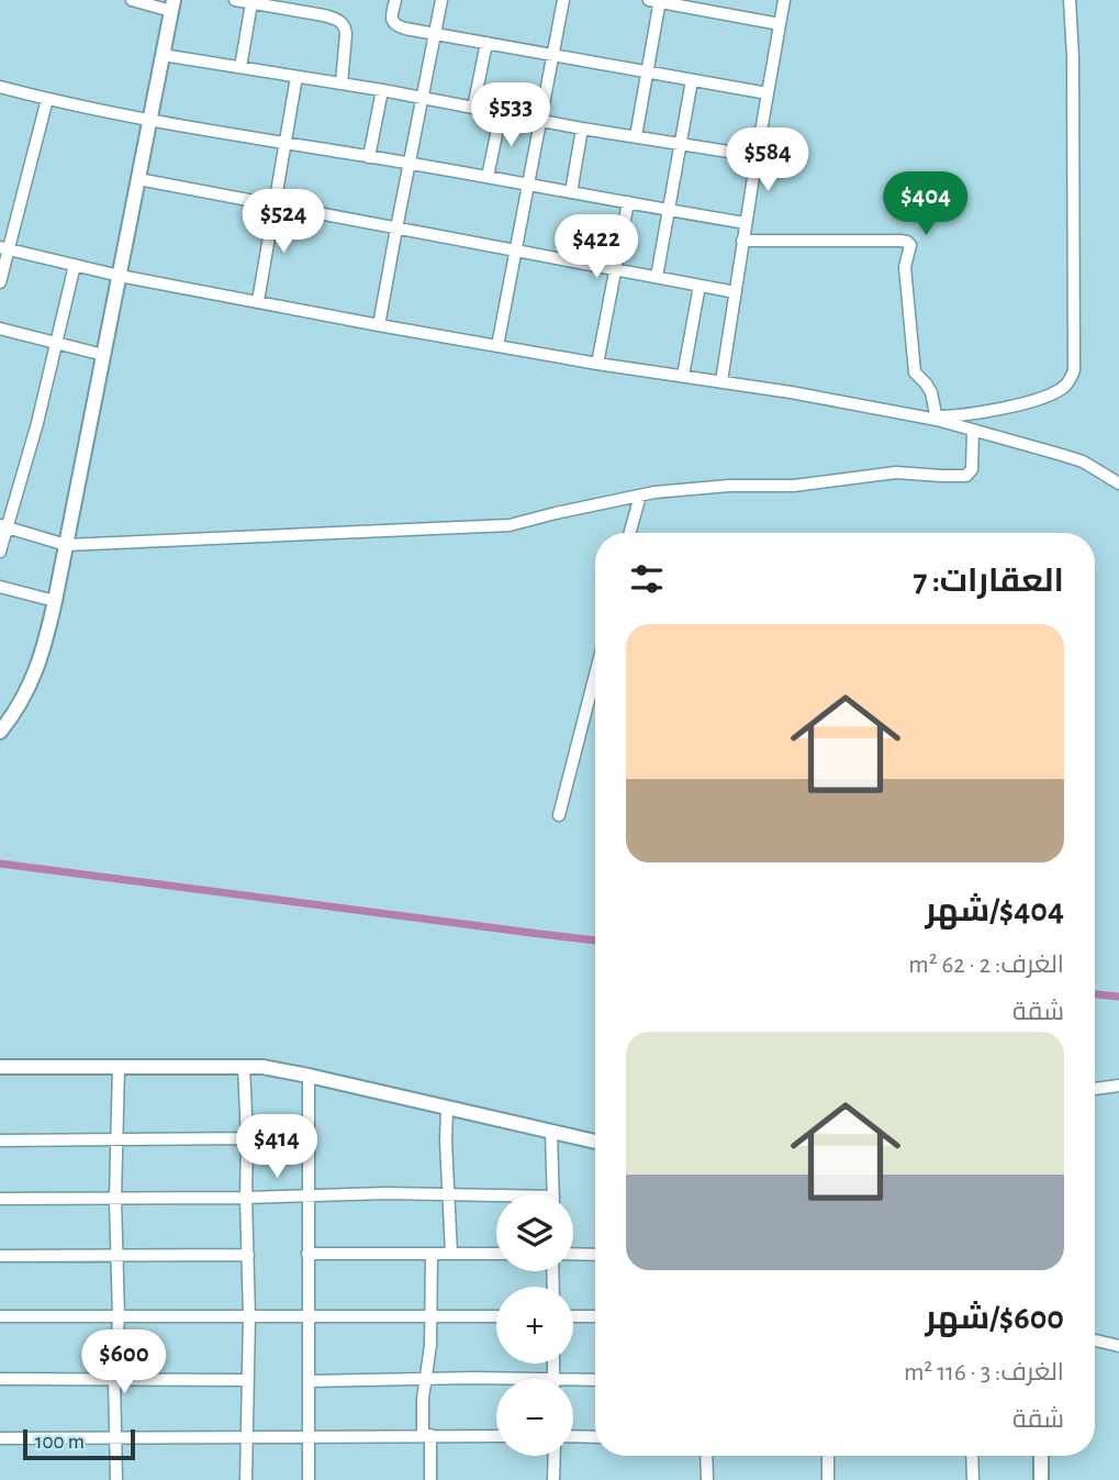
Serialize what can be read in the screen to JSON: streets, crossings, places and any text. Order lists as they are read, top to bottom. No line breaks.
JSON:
{"scale_bar":"100 m","page":{"price":["$533","$584","$404","$524","$422","$414","$600"],"heading":"العقارات: 7","list":[{"name":"$404/شهر","note":"الغرف: 2 · 62 m² · شقة"},{"name":"$600/شهر","note":"الغرف: 3 · 116 m² · شقة"}],"map_buttons":["+","−"],"scale":"100 m"}}
